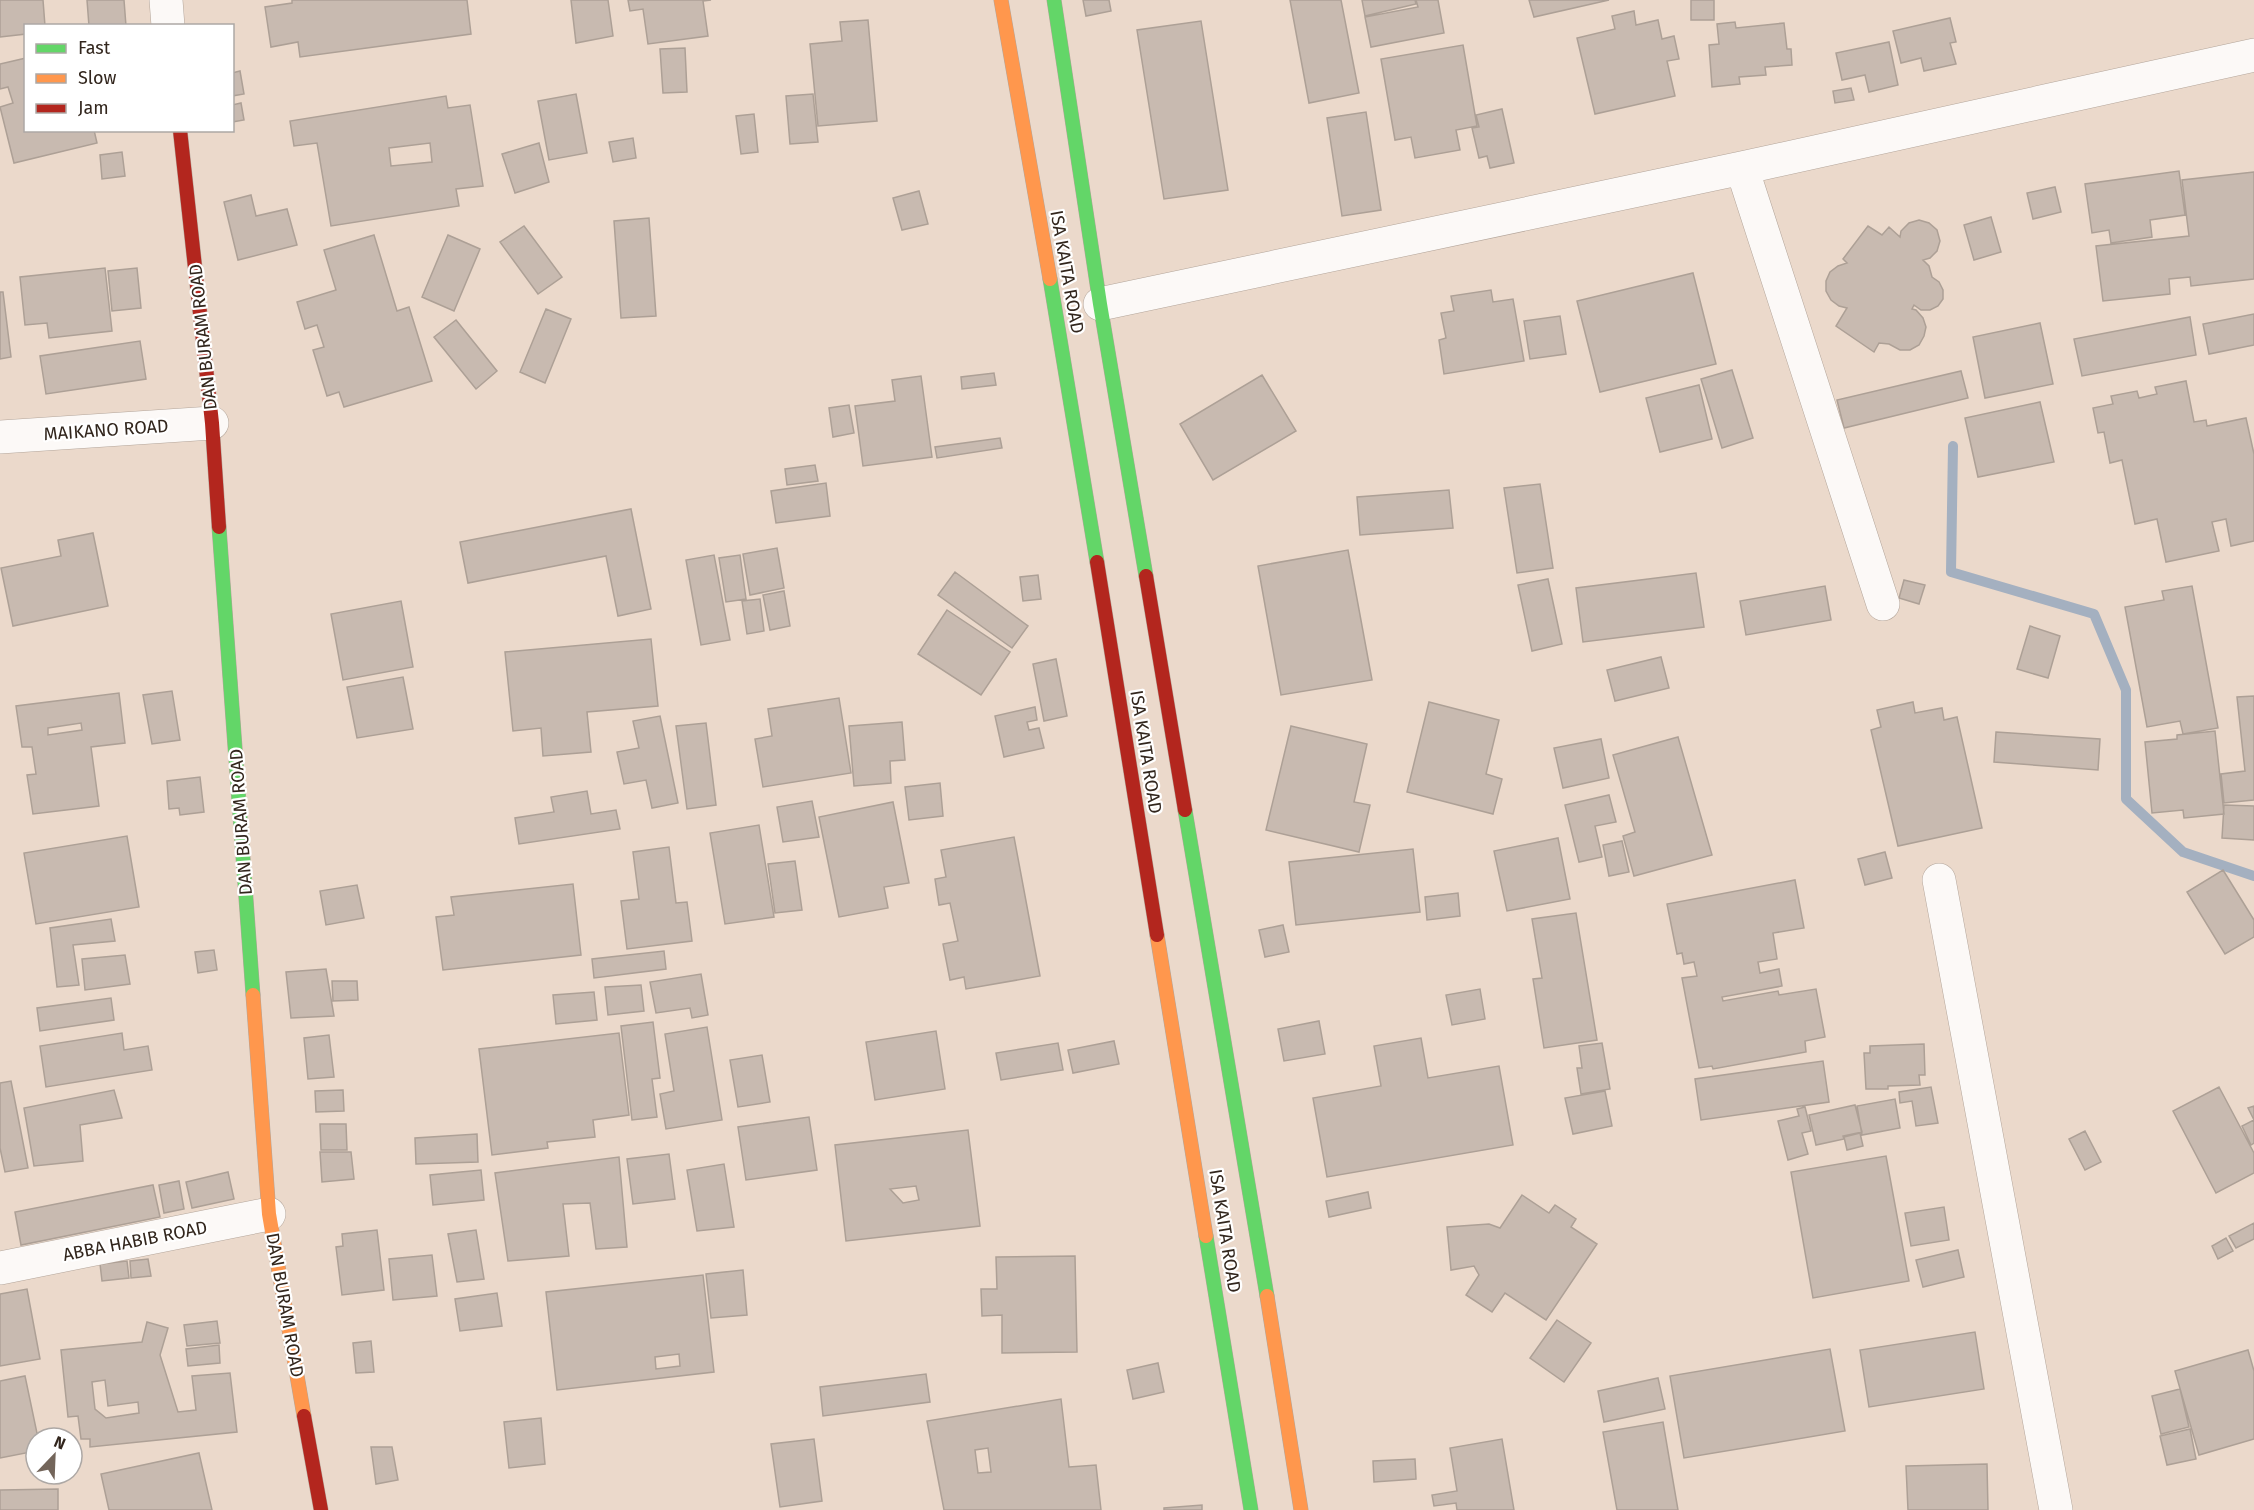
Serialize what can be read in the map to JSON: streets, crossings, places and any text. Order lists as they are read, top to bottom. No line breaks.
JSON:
{"streets":{"main road":["ISA KAITA ROAD","DAN BURAM ROAD"],"street":["MAIKANO ROAD","ABBA HABIB ROAD"]},"crossings":[["DAN BURAM ROAD","MAIKANO ROAD"],["DAN BURAM ROAD","ABBA HABIB ROAD"]],"legend":["Fast","Slow","Jam"],"north":"top right"}
